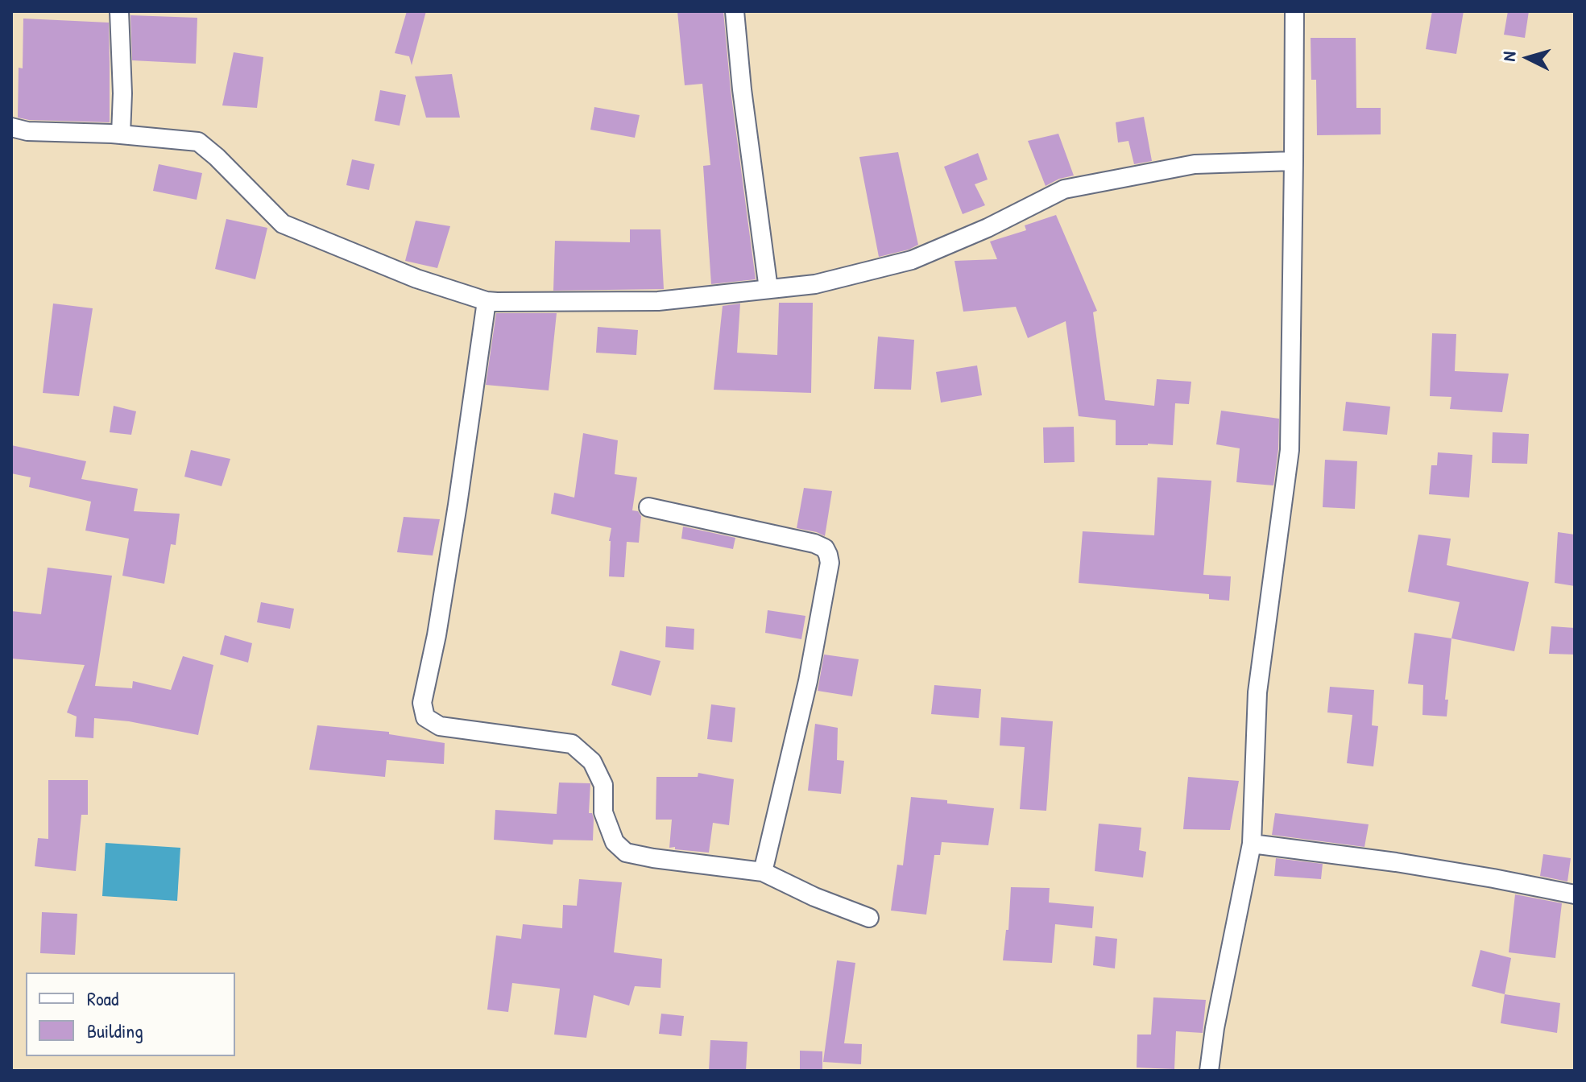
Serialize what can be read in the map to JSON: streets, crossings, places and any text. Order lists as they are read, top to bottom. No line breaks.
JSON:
{"legend":["Road","Building"],"north":"left"}
